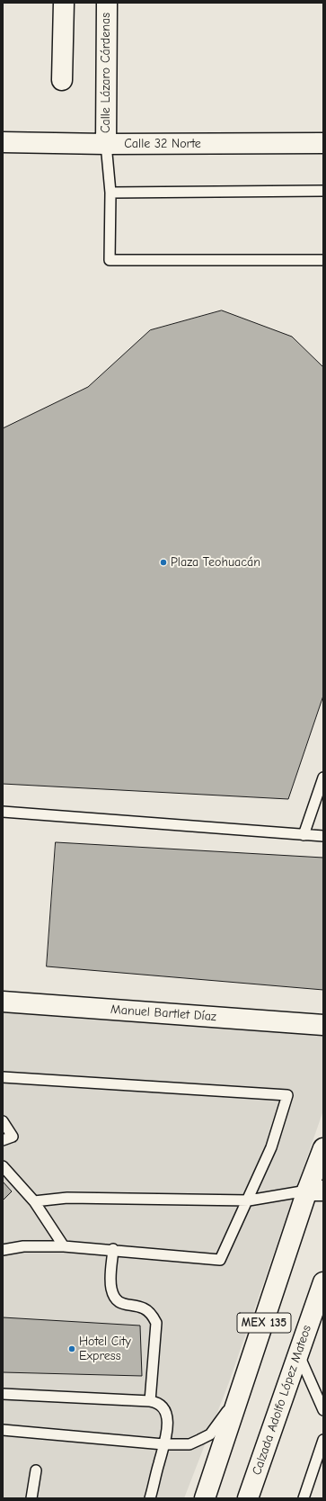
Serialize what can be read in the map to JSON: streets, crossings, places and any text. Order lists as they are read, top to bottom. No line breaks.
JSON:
{"streets":{"street":["Calle Lázaro Cárdenas","Calle 32 Norte","Manuel Bartlet Díaz","MEX 135","Calzada Adolfo López Mateos"]},"crossings":[["Calle Lázaro Cárdenas","Calle 32 Norte"]],"places":["Plaza Teohuacán","Hotel City Express"]}
